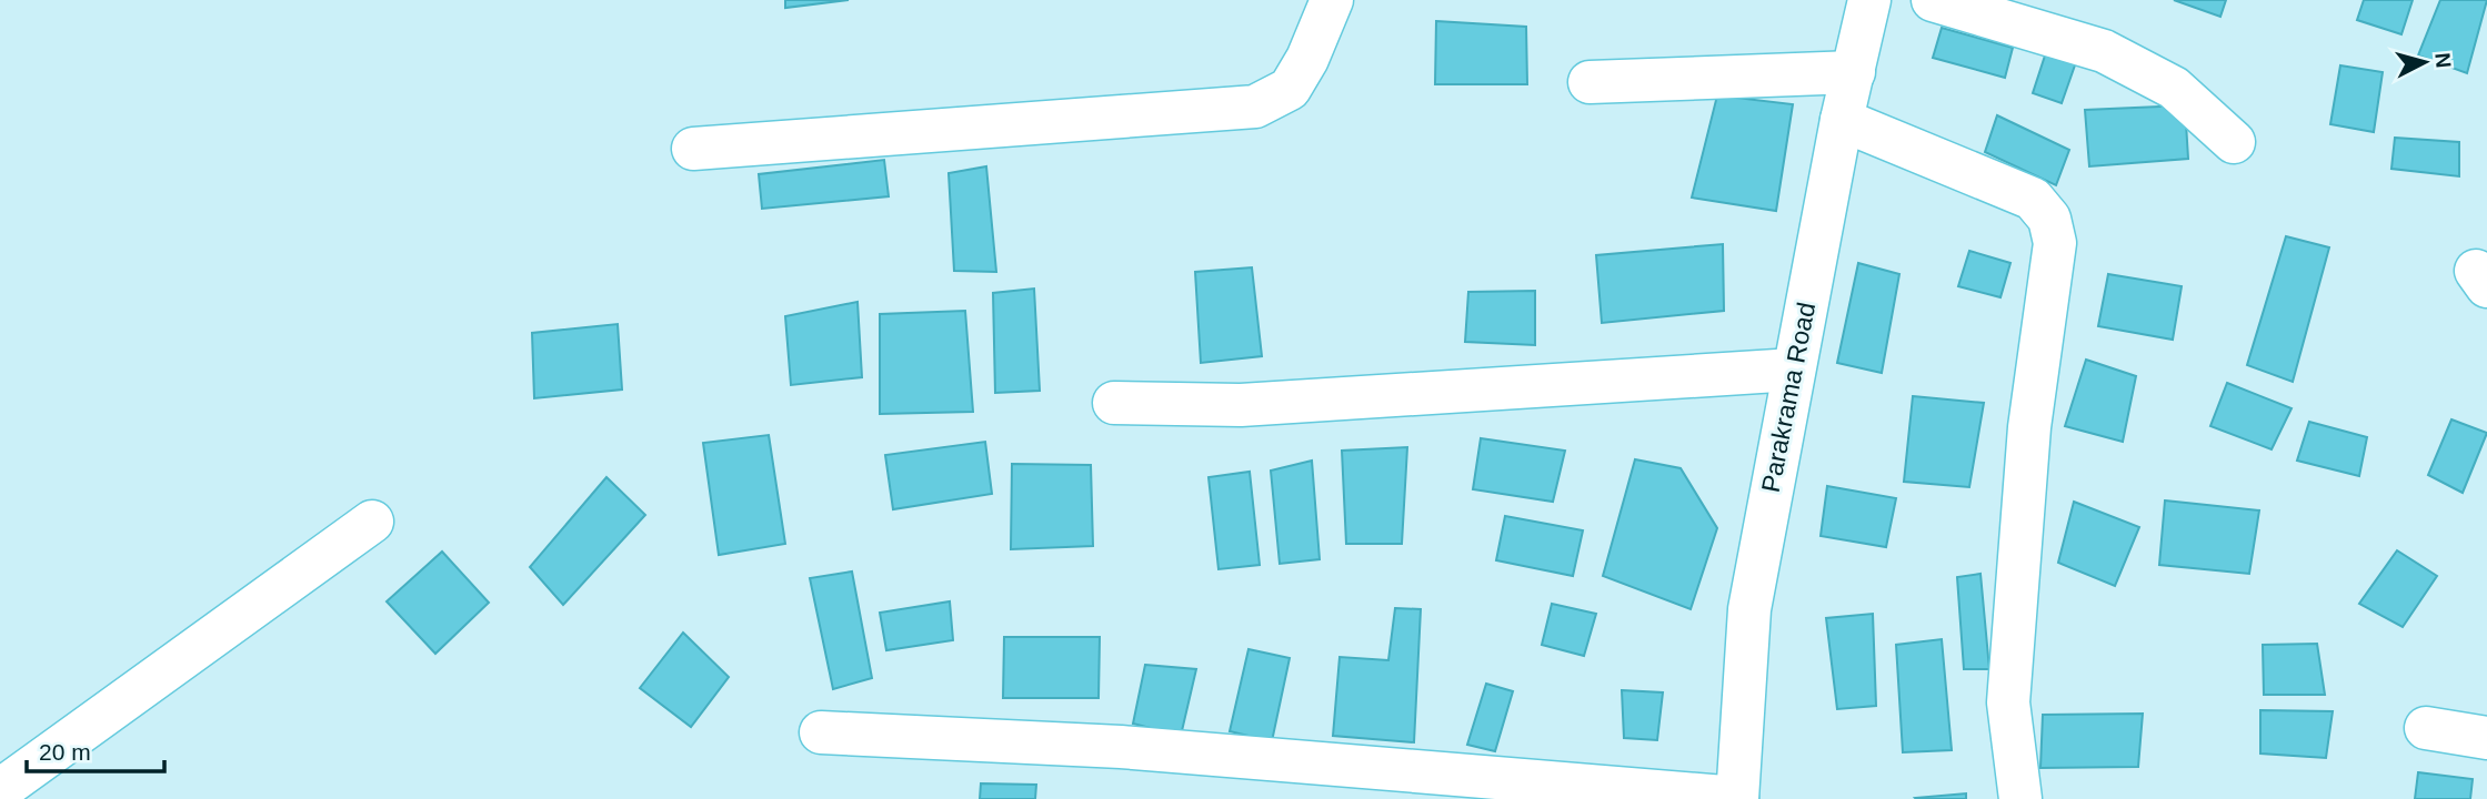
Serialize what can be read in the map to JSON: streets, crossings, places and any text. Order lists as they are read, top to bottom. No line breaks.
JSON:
{"streets":{"street":["Parakrama Road"]},"scale_bar":"20 m","north":"right"}
